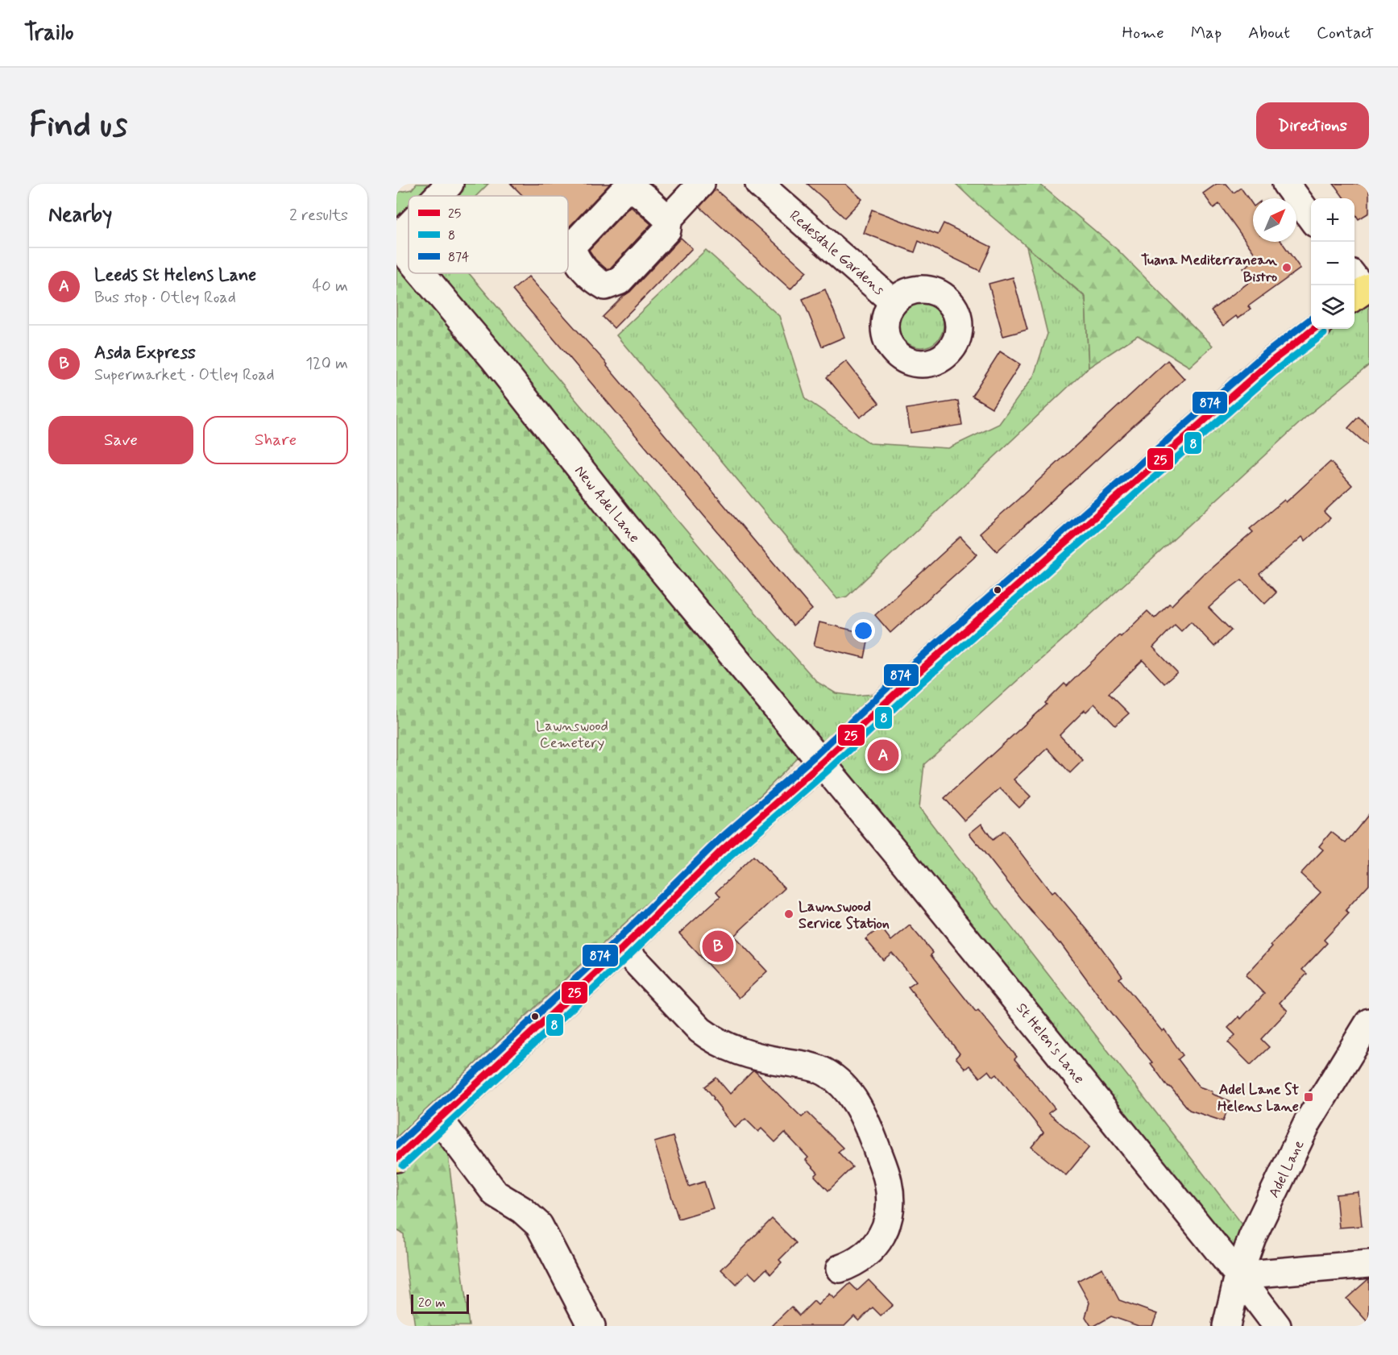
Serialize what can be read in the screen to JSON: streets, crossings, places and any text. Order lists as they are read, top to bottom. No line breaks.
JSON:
{"streets":{"street":["Redesdale Gardens","New Adel Lane","St Helen's Lane","Adel Lane"]},"crossings":[["New Adel Lane","St Helen's Lane"],["St Helen's Lane","Adel Lane"]],"parks":["Lawnswood Cemetery"],"places":{"other":["Tuana Mediterranean Bistro","Lawnswood Service Station"],"transit":["Adel Lane St Helens Lane"]},"lines":["transit line 874","transit line 25","transit line 8"],"legend":["25","8","874"],"scale_bar":"20 m","north":"top right","page":{"header":"Trailo","nav":["Home","Map","About","Contact"],"buttons":["Directions",["Save","Share"]],"title":"Find us","heading":["Nearby","2 results"],"map_buttons":["+","−"],"list":[{"mark":"A","name":"Leeds St Helens Lane","note":"Bus stop · Otley Road","value":"40 m"},{"mark":"B","name":"Asda Express","note":"Supermarket · Otley Road","value":"120 m"}],"pins":["A","B"],"scale":"20 m"}}
